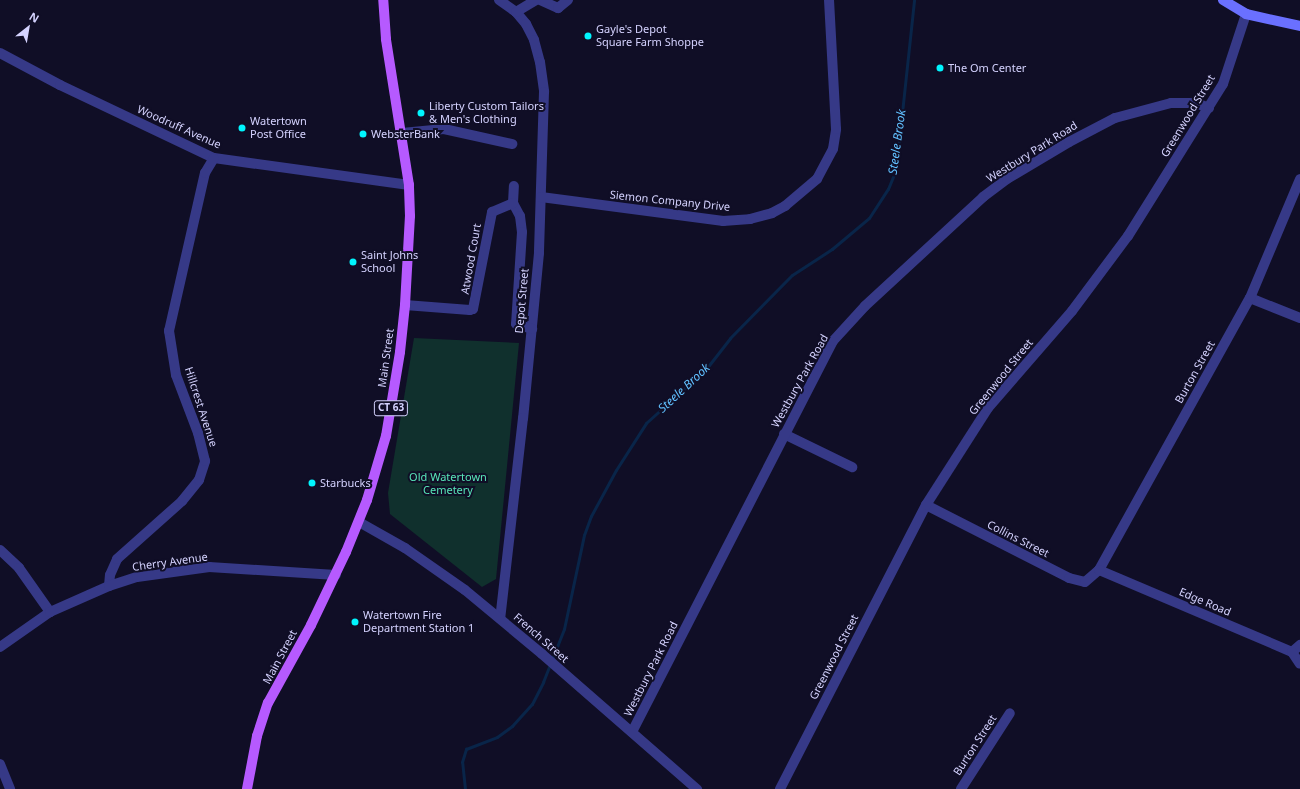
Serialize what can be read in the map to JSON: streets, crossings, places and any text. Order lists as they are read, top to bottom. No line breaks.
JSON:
{"streets":{"main road":["Main Street","CT 63"],"street":["Greenwood Street","Woodruff Avenue","Westbury Park Road","Siemon Company Drive","Atwood Court","Depot Street","Burton Street","Hillcrest Avenue","Collins Street","Cherry Avenue","Edge Road","French Street"]},"crossings":[["Greenwood Street","Westbury Park Road"],["Greenwood Street","Collins Street"],["Woodruff Avenue","Main Street"],["Woodruff Avenue","Hillcrest Avenue"],["Westbury Park Road","French Street"],["Siemon Company Drive","Depot Street"],["Atwood Court","Main Street"],["Depot Street","French Street"],["Main Street","Cherry Avenue"],["Main Street","French Street"],["Burton Street","Collins Street"],["Burton Street","Edge Road"],["Hillcrest Avenue","Cherry Avenue"],["Collins Street","Edge Road"]],"water":["Steele Brook"],"parks":["Old Watertown Cemetery"],"places":["Gayle's Depot Square Farm Shoppe","The Om Center","Liberty Custom Tailors & Men's Clothing","Watertown Post Office","WebsterBank","Saint Johns School","Starbucks","Watertown Fire Department Station 1"],"north":"top right"}
